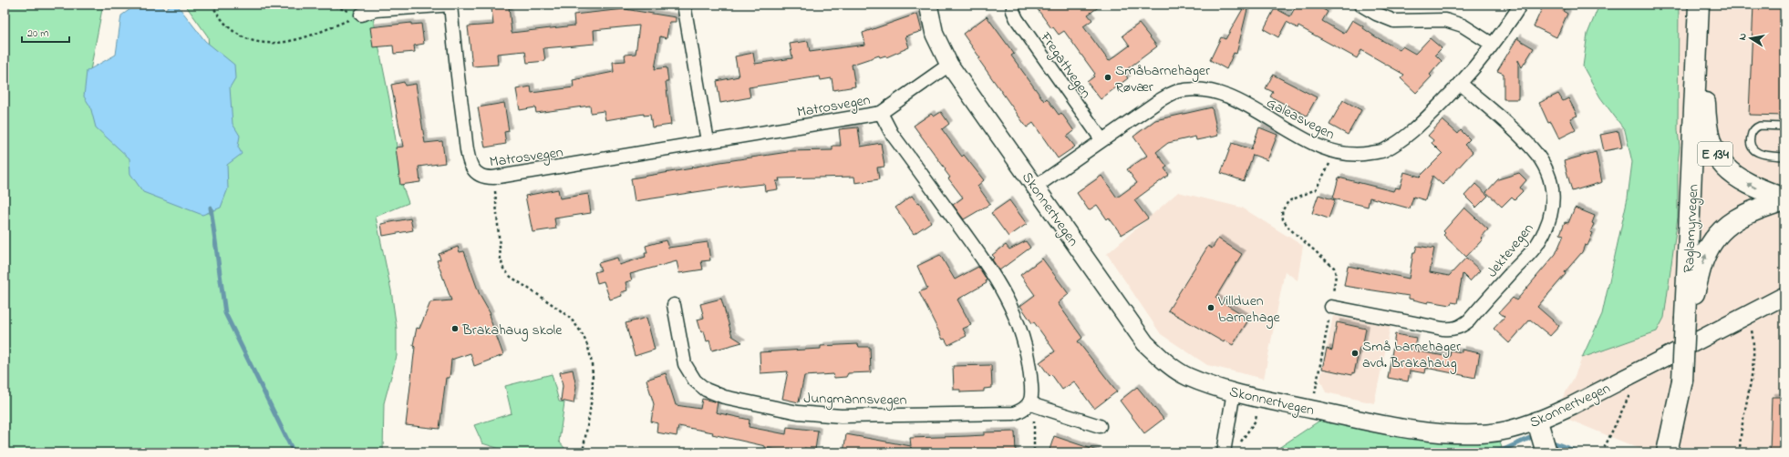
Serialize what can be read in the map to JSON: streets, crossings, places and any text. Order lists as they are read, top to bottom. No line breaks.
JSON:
{"streets":{"highway":["E 134","Raglamyrvegen"],"street":["Fregattvegen","Matrosvegen","Galeasvegen","Skonnertvegen","Jektevegen","Jungmannsvegen"]},"crossings":[["Fregattvegen","Galeasvegen"],["Matrosvegen","Skonnertvegen"],["Galeasvegen","Skonnertvegen"],["Galeasvegen","Jektevegen"],["E 134","Raglamyrvegen"]],"places":["Småbarnehager Røvær","Villduen barnehage","Brakahaug skole","Små barnehager avd. Brakahaug"],"scale_bar":"20 m","north":"left"}
